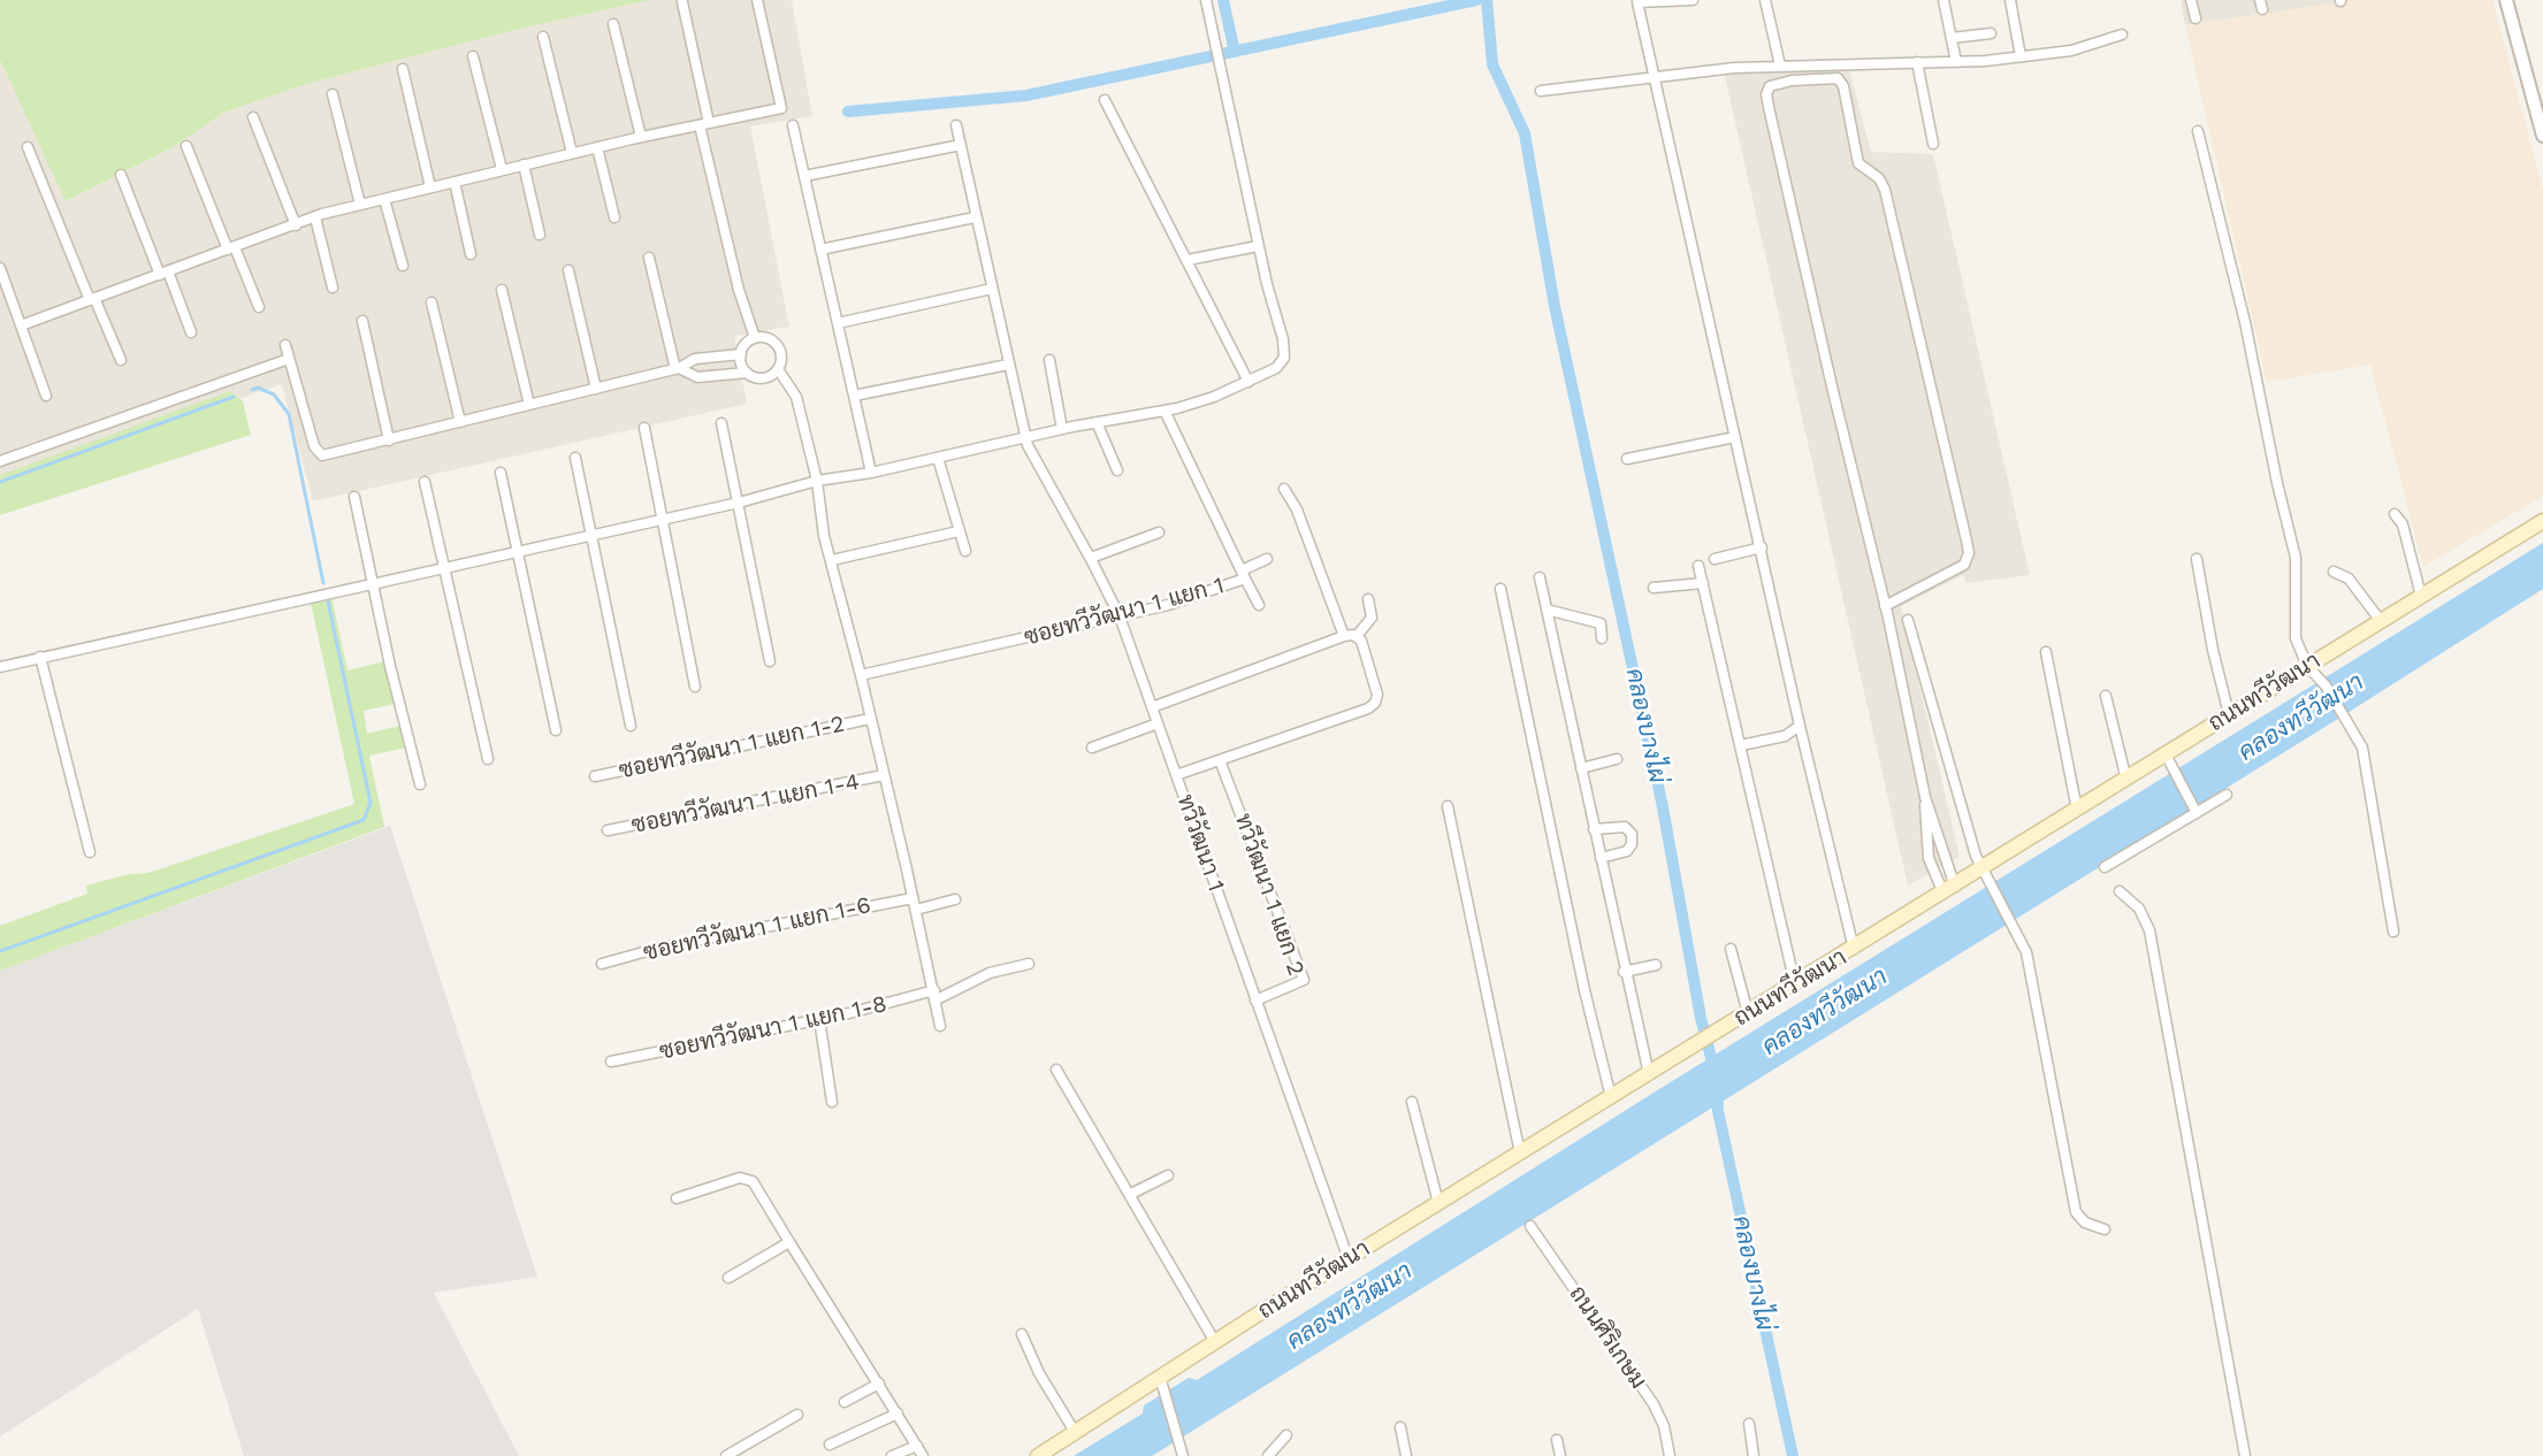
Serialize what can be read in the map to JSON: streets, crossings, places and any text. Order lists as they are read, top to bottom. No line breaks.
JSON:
{"streets":{"main road":["ถนนทวีวัฒนา"],"street":["ซอยทวีวัฒนา 1 แยก 1","ซอยทวีวัฒนา 1 แยก 1-2","ซอยทวีวัฒนา 1 แยก 1-4","ทวีวัฒนา 1","ทวีวัฒนา 1 แยก 2","ซอยทวีวัฒนา 1 แยก 1-6","ซอยทวีวัฒนา 1 แยก 1-8","ถนนศิริเกษม"]},"crossings":[["ซอยทวีวัฒนา 1 แยก 1","ทวีวัฒนา 1"],["ถนนทวีวัฒนา","ทวีวัฒนา 1"],["ทวีวัฒนา 1","ทวีวัฒนา 1 แยก 2"]],"water":["คลองทวีวัฒนา","คลองบางไผ่"]}
